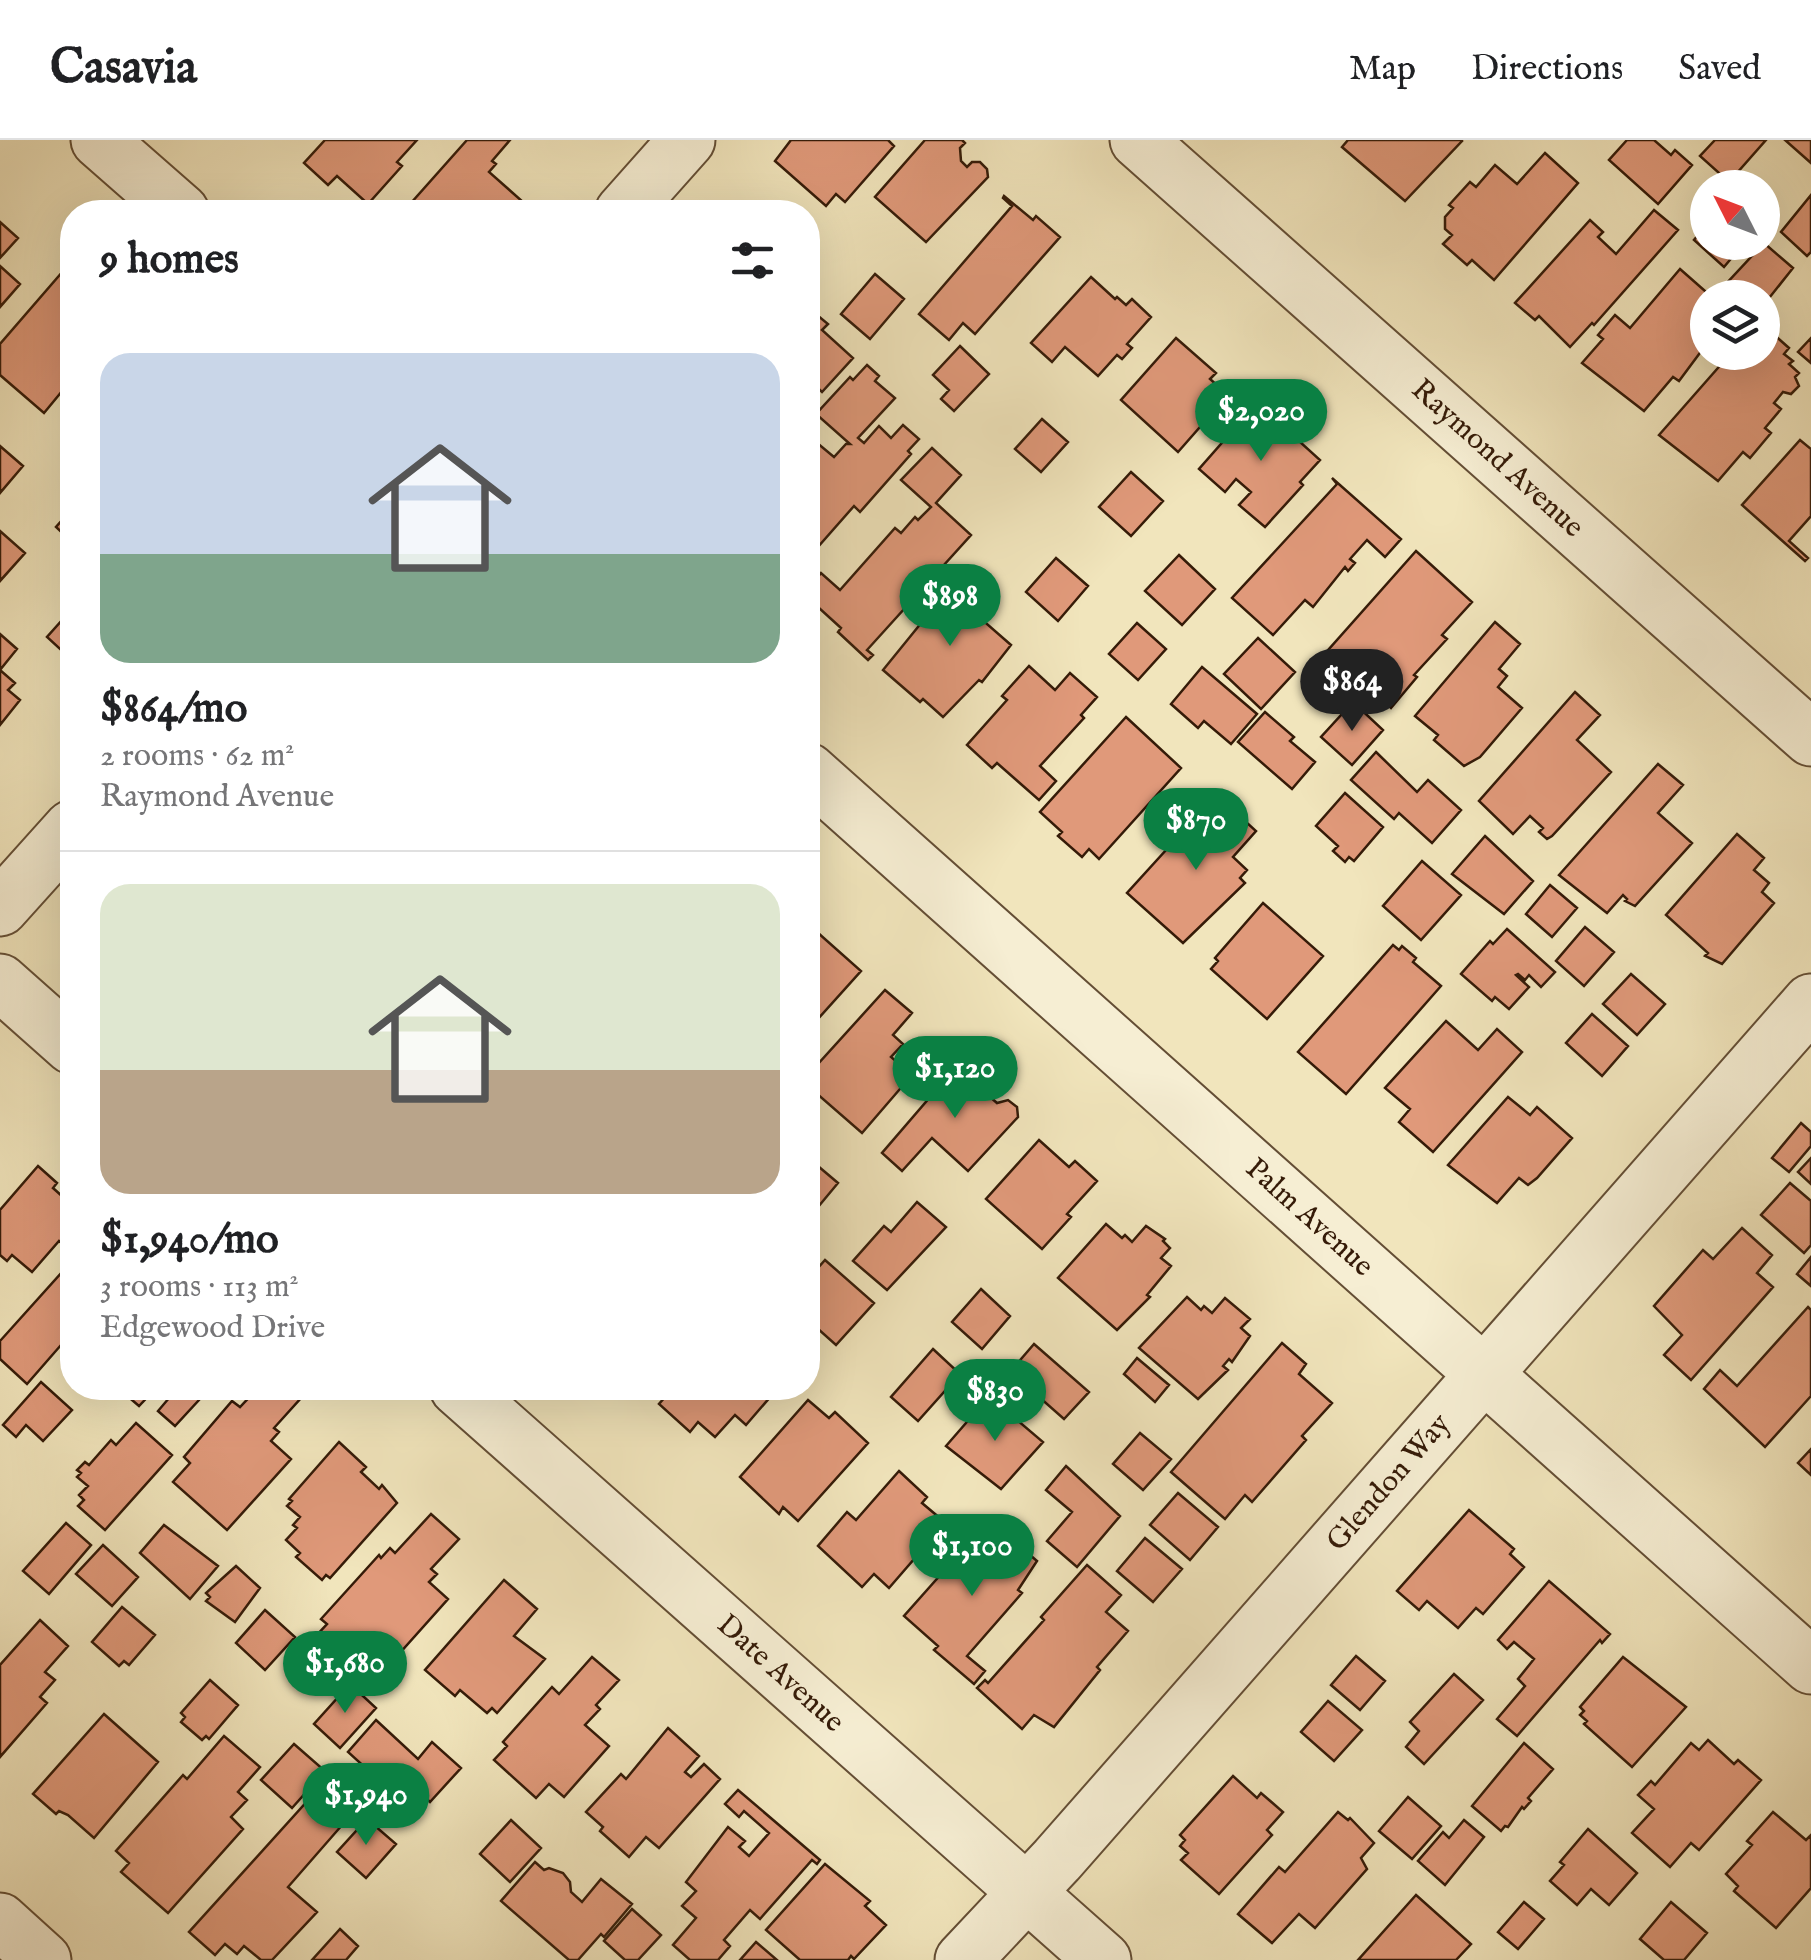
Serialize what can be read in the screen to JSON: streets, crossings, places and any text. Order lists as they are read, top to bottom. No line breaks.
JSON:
{"streets":{"street":["Raymond Avenue","Palm Avenue","Glendon Way","Date Avenue"]},"crossings":[["Palm Avenue","Glendon Way"],["Glendon Way","Date Avenue"]],"north":"top left","page":{"header":"Casavia","nav":["Map","Directions","Saved"],"heading":"9 homes","list":[{"name":"$864/mo","note":"2 rooms · 62 m² · Raymond Avenue"},{"name":"$1,940/mo","note":"3 rooms · 113 m² · Edgewood Drive"}],"price":["$2,020","$898","$864","$870","$1,120","$830","$1,100","$1,680","$1,940"]}}
